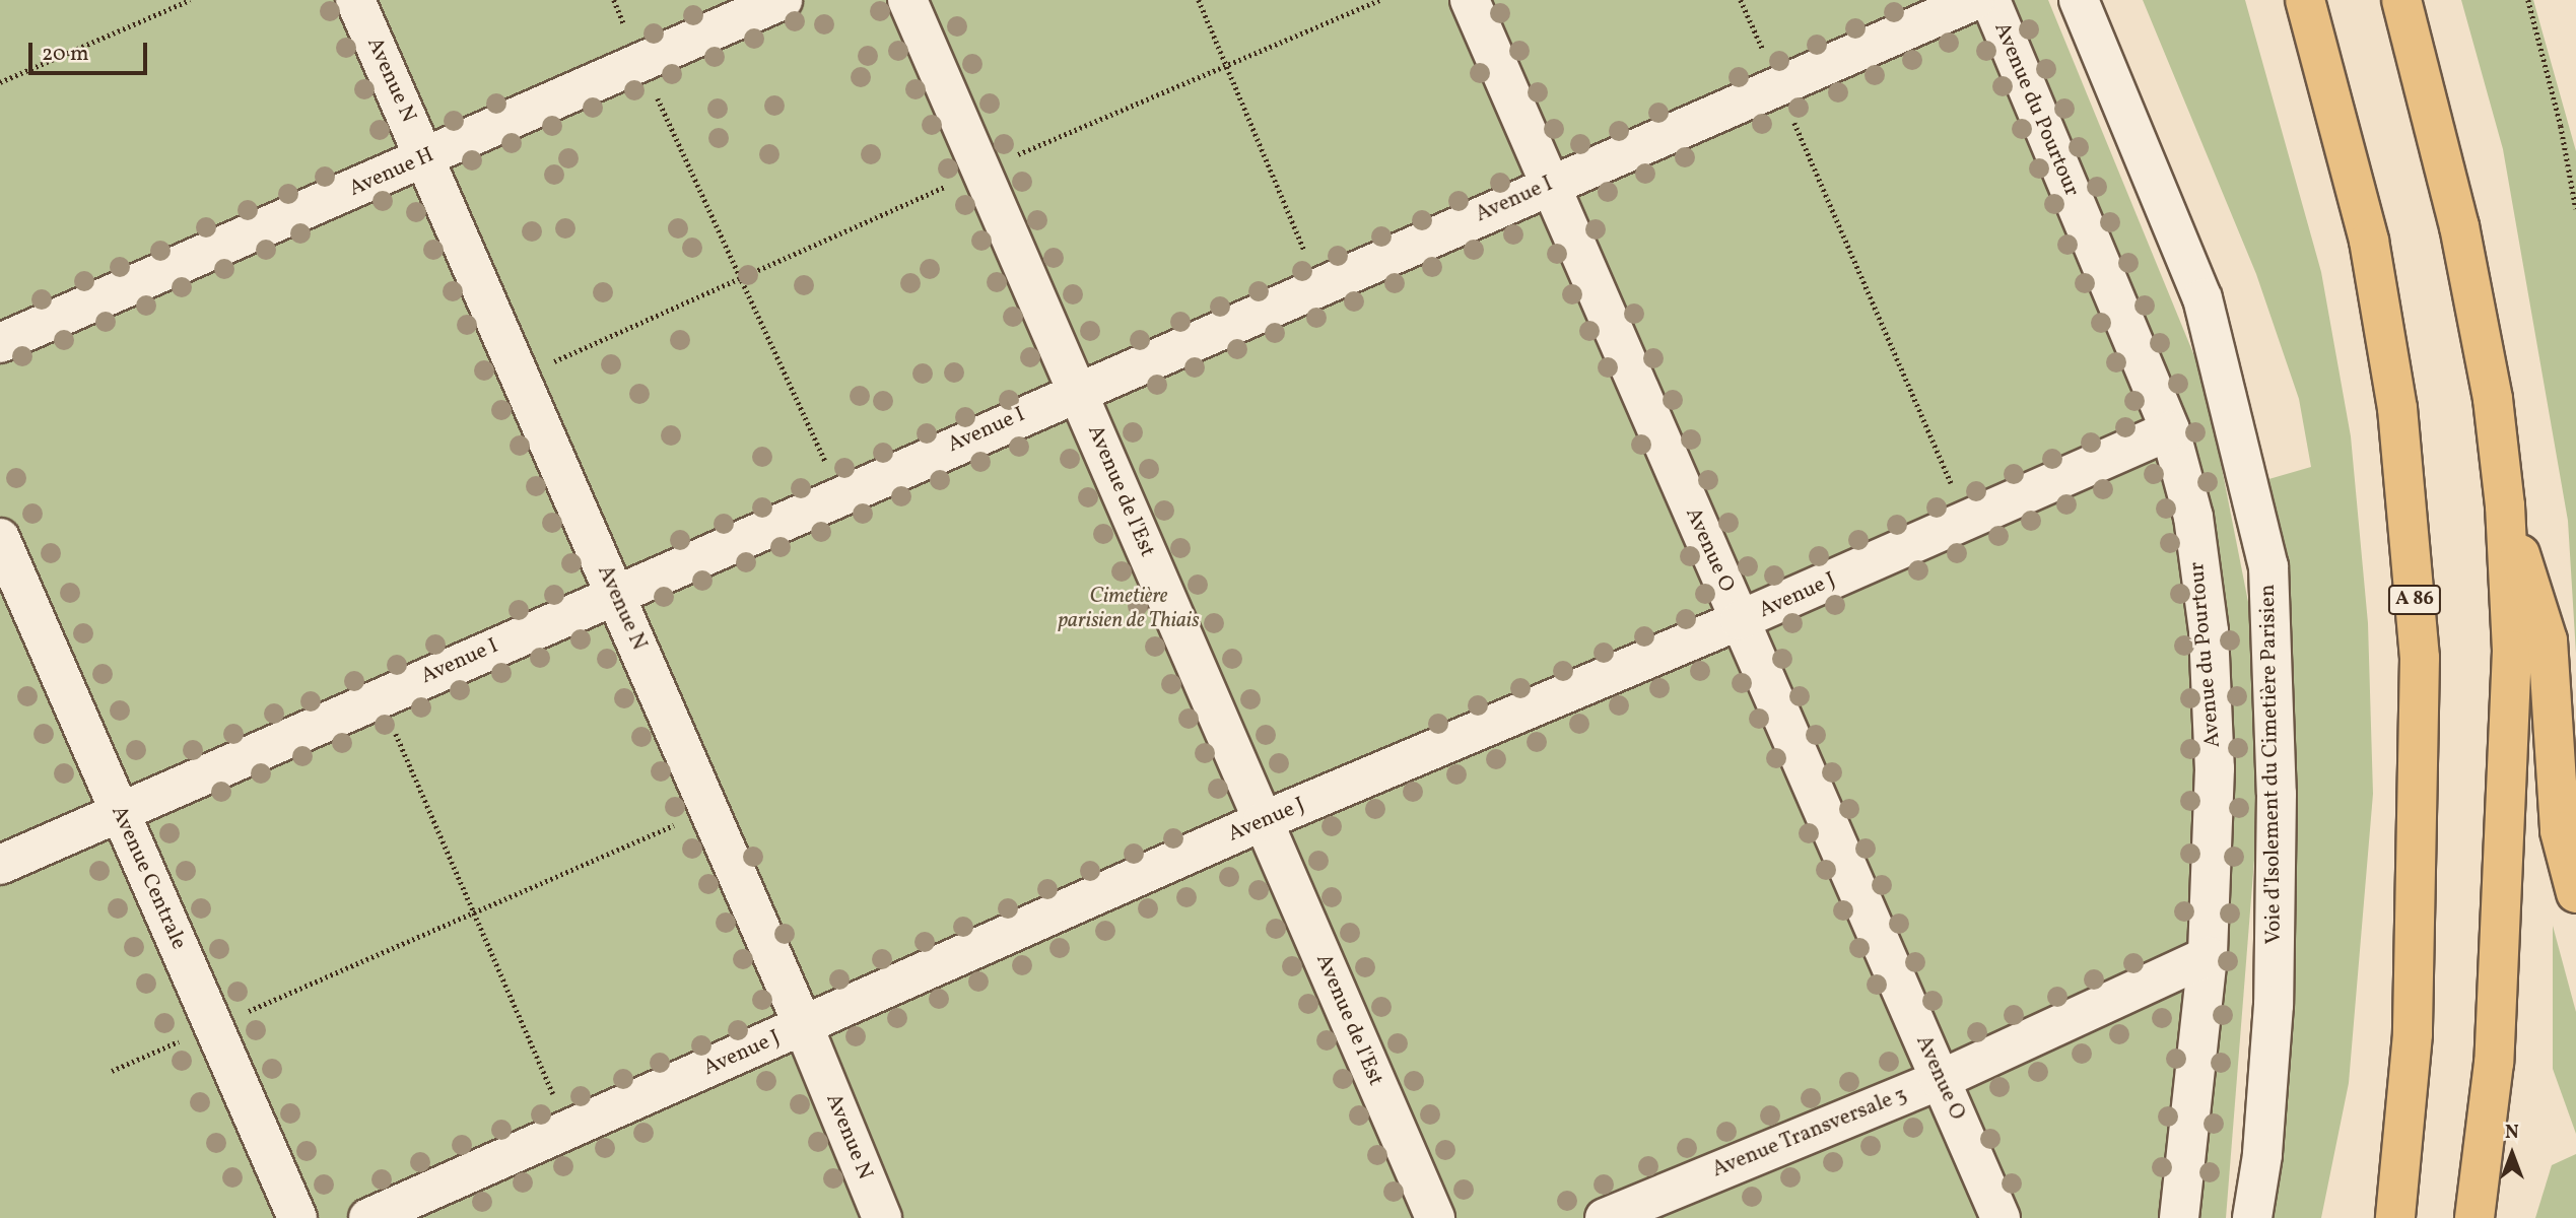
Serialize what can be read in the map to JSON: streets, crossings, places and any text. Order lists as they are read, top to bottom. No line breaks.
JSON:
{"streets":{"highway":["A 86"],"lane":["Avenue N","Avenue du Pourtour","Avenue H","Avenue I","Avenue de l'Est","Avenue O","Avenue J","Voie d'Isolement du Cimetière Parisien","Avenue Centrale","Avenue Transversale 3"]},"crossings":[["Avenue N","Avenue H"],["Avenue N","Avenue I"],["Avenue N","Avenue J"],["Avenue du Pourtour","Avenue J"],["Avenue du Pourtour","Avenue Transversale 3"],["Avenue I","Avenue de l'Est"],["Avenue I","Avenue O"],["Avenue I","Avenue Centrale"],["Avenue de l'Est","Avenue J"],["Avenue O","Avenue J"],["Avenue O","Avenue Transversale 3"]],"parks":["Cimetière parisien de Thiais"],"scale_bar":"20 m","north":"top"}
